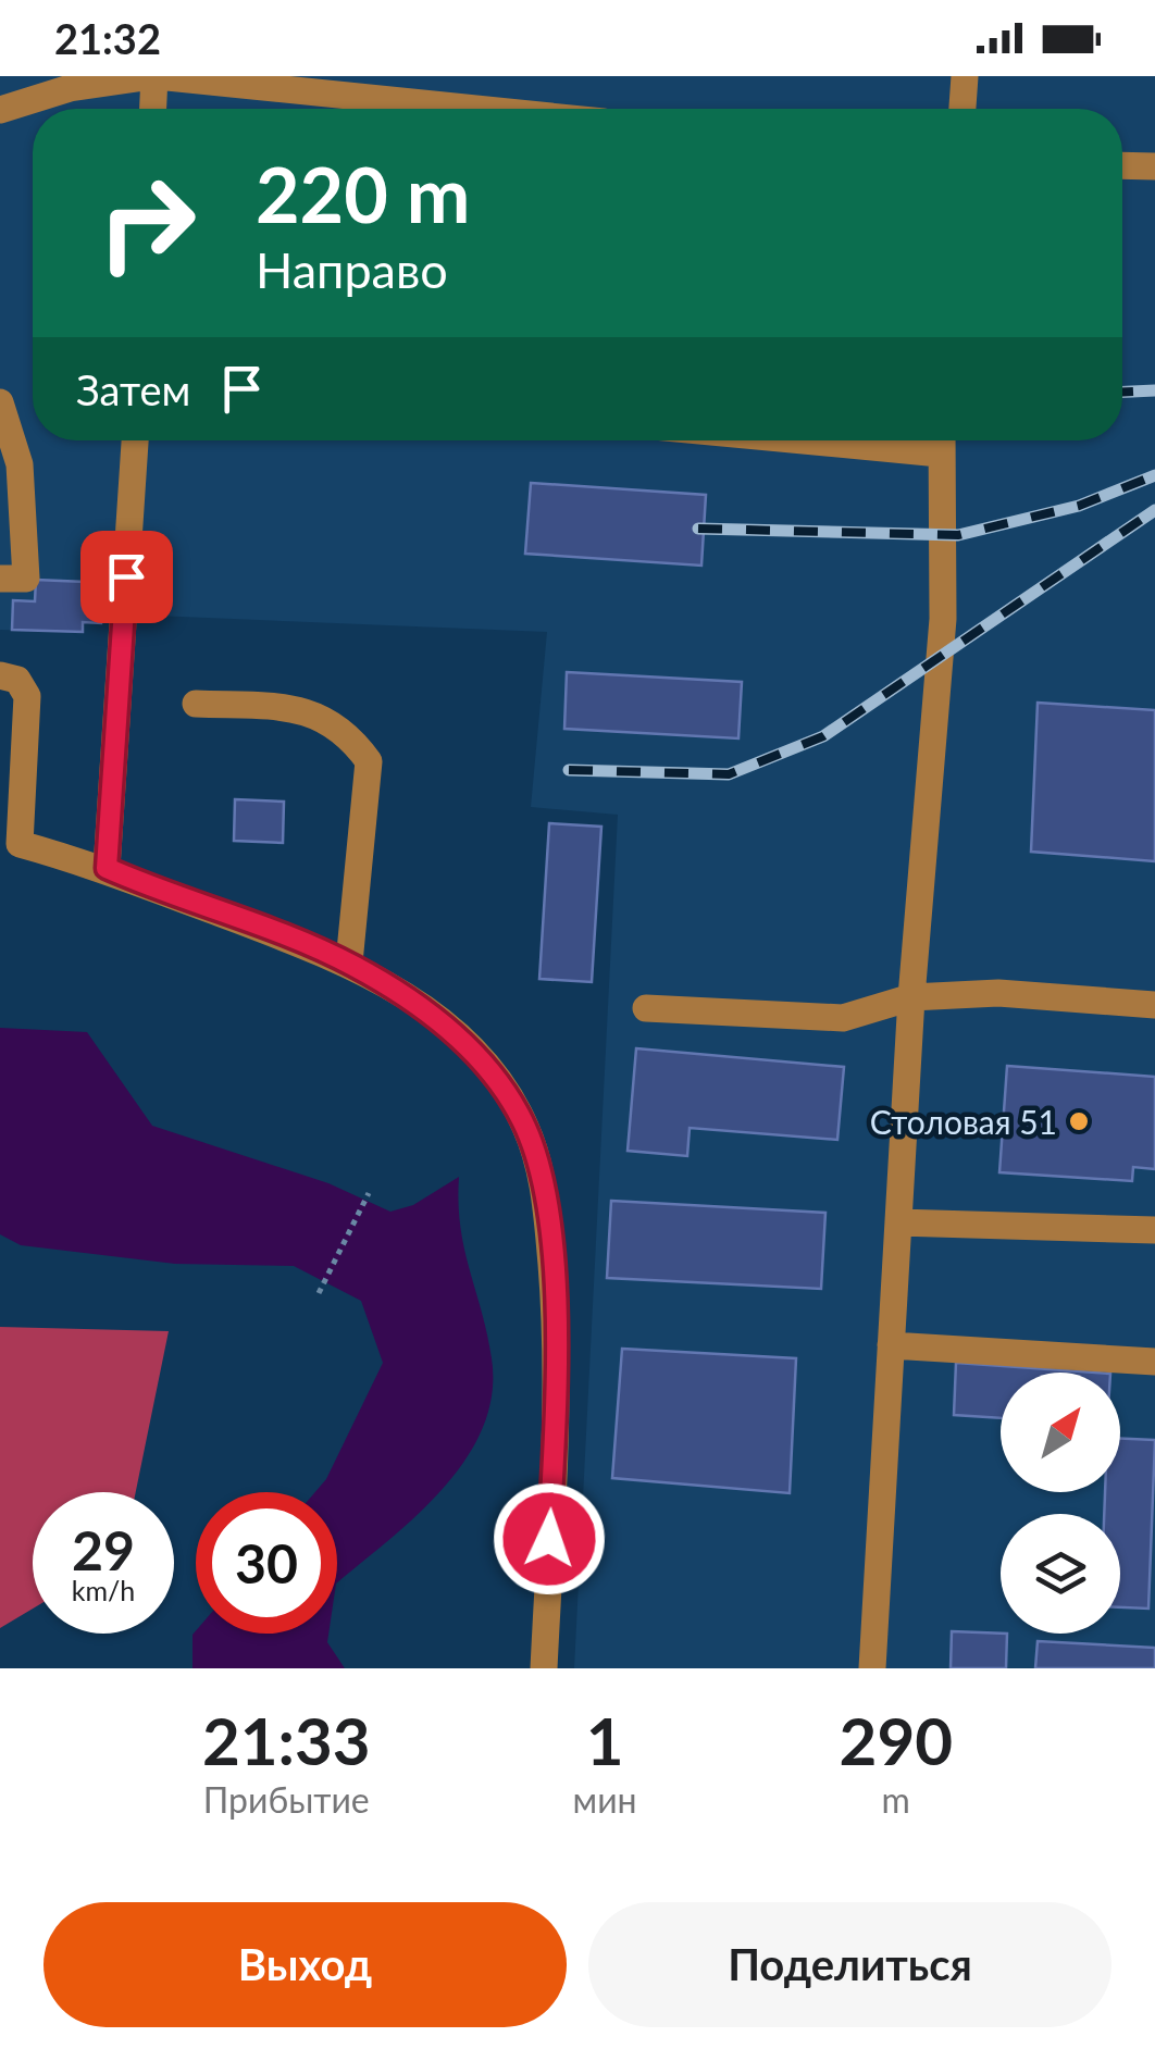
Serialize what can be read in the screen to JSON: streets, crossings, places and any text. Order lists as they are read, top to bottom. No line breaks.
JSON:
{"places":["Столовая 51"],"north":"top right","page":{"status":"21:32","turn":["220 m","Направо"],"then":"Затем","speed":"29 km/h","limit":"30","eta":["21:33","Прибытие","1","мин","290","m"],"buttons":["Выход","Поделиться"]}}
